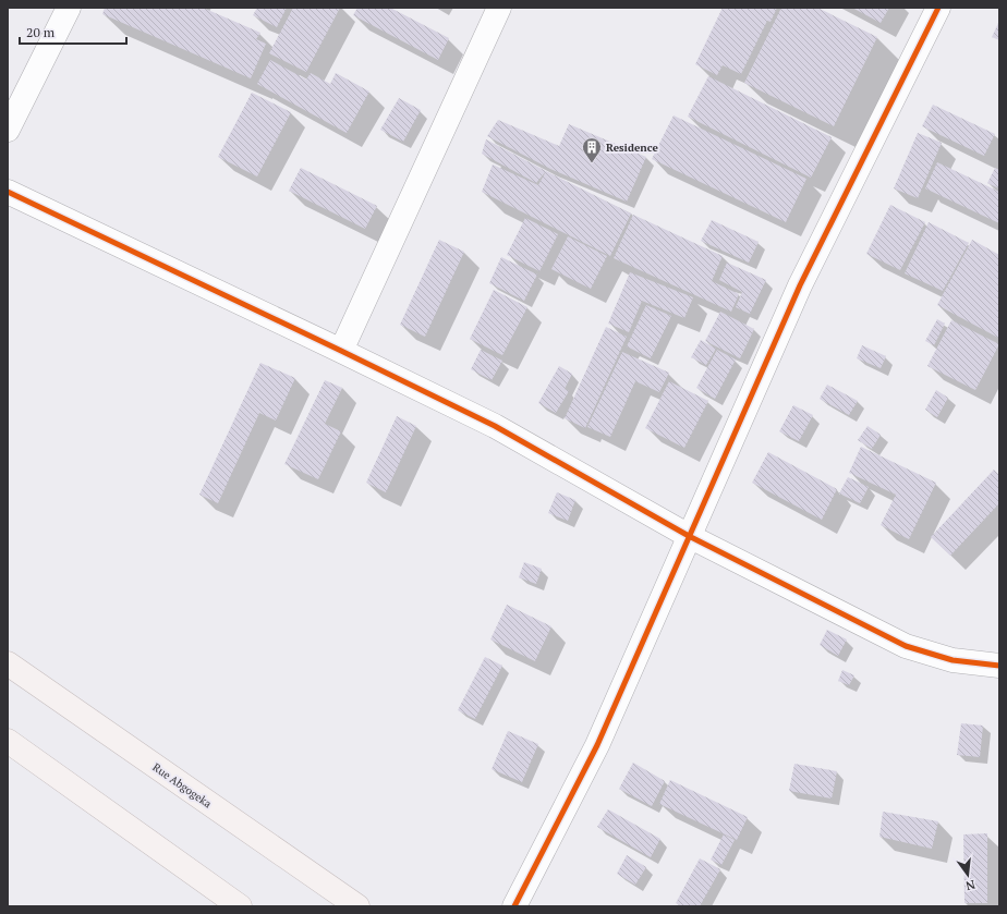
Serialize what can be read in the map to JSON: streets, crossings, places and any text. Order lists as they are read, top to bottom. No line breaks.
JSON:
{"streets":{"main road":["Rue Abgogeka"]},"places":{"building":["Residence"]},"scale_bar":"20 m","north":"bottom"}
